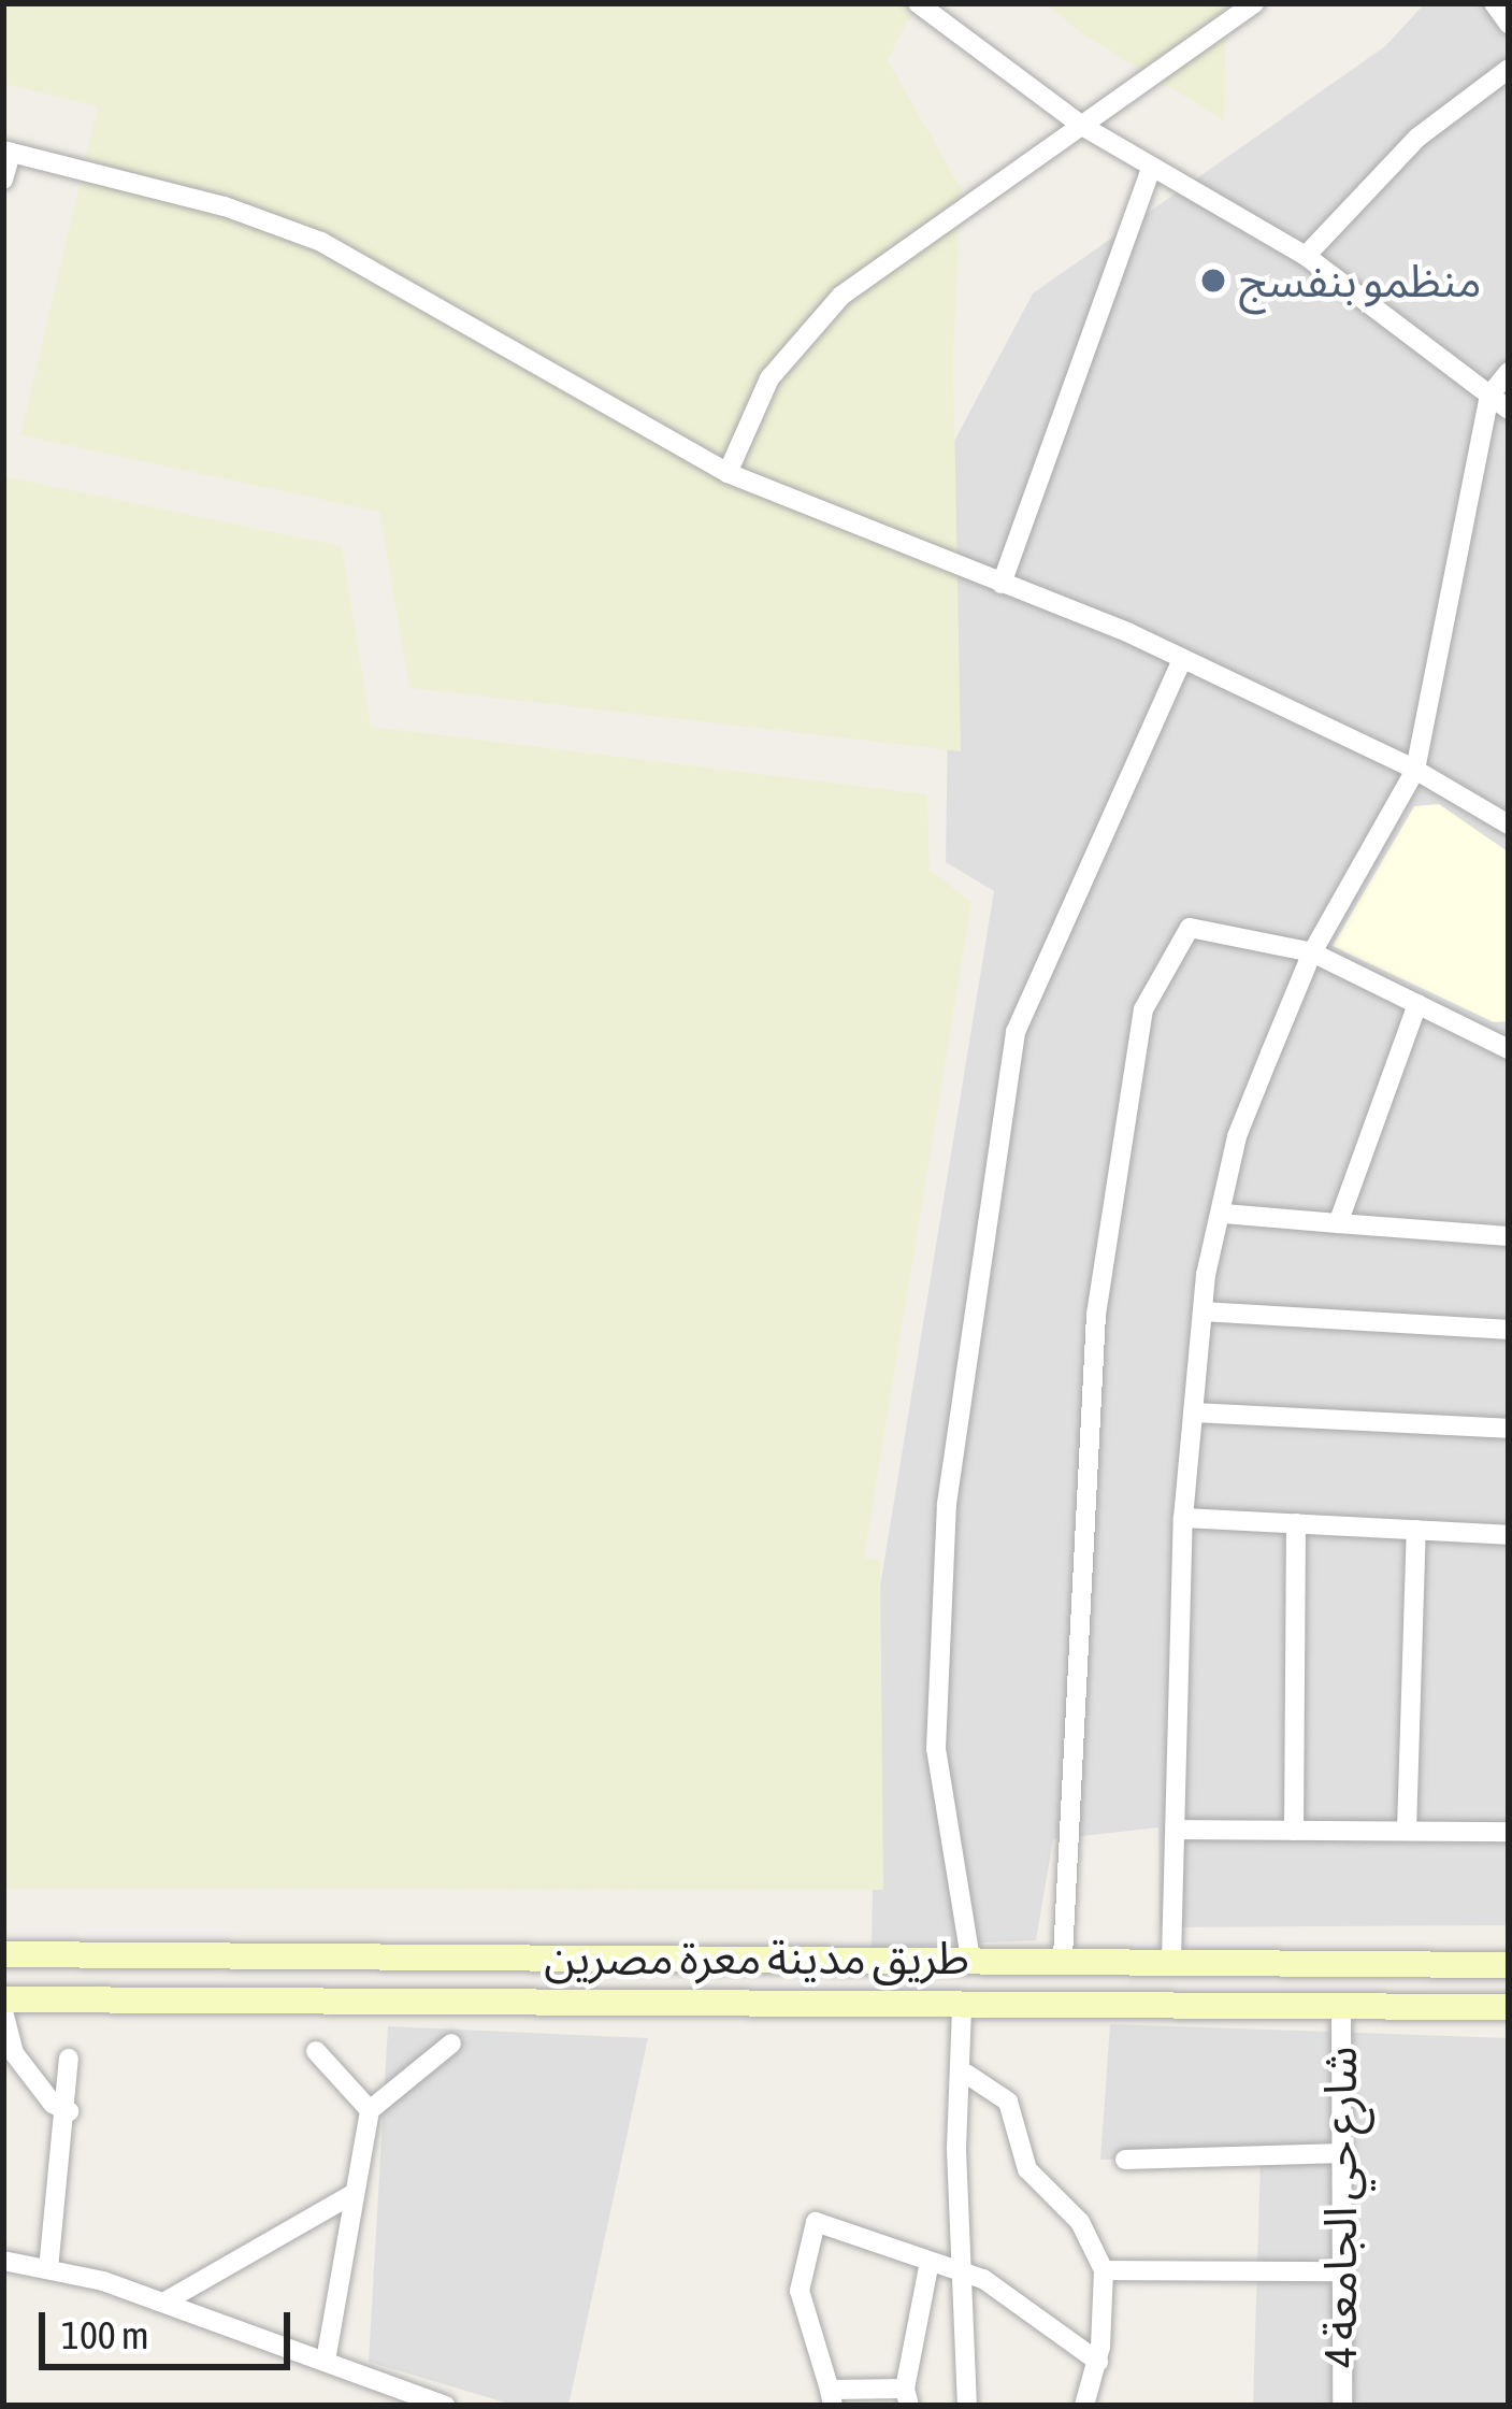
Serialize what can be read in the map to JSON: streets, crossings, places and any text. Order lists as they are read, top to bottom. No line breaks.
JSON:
{"streets":{"main road":["طريق مدينة معرة مصرين"],"street":["شارع حي الجامعة 4"]},"crossings":[["طريق مدينة معرة مصرين","شارع حي الجامعة 4"]],"places":["منظمو بنفسج"],"scale_bar":"100 m"}
